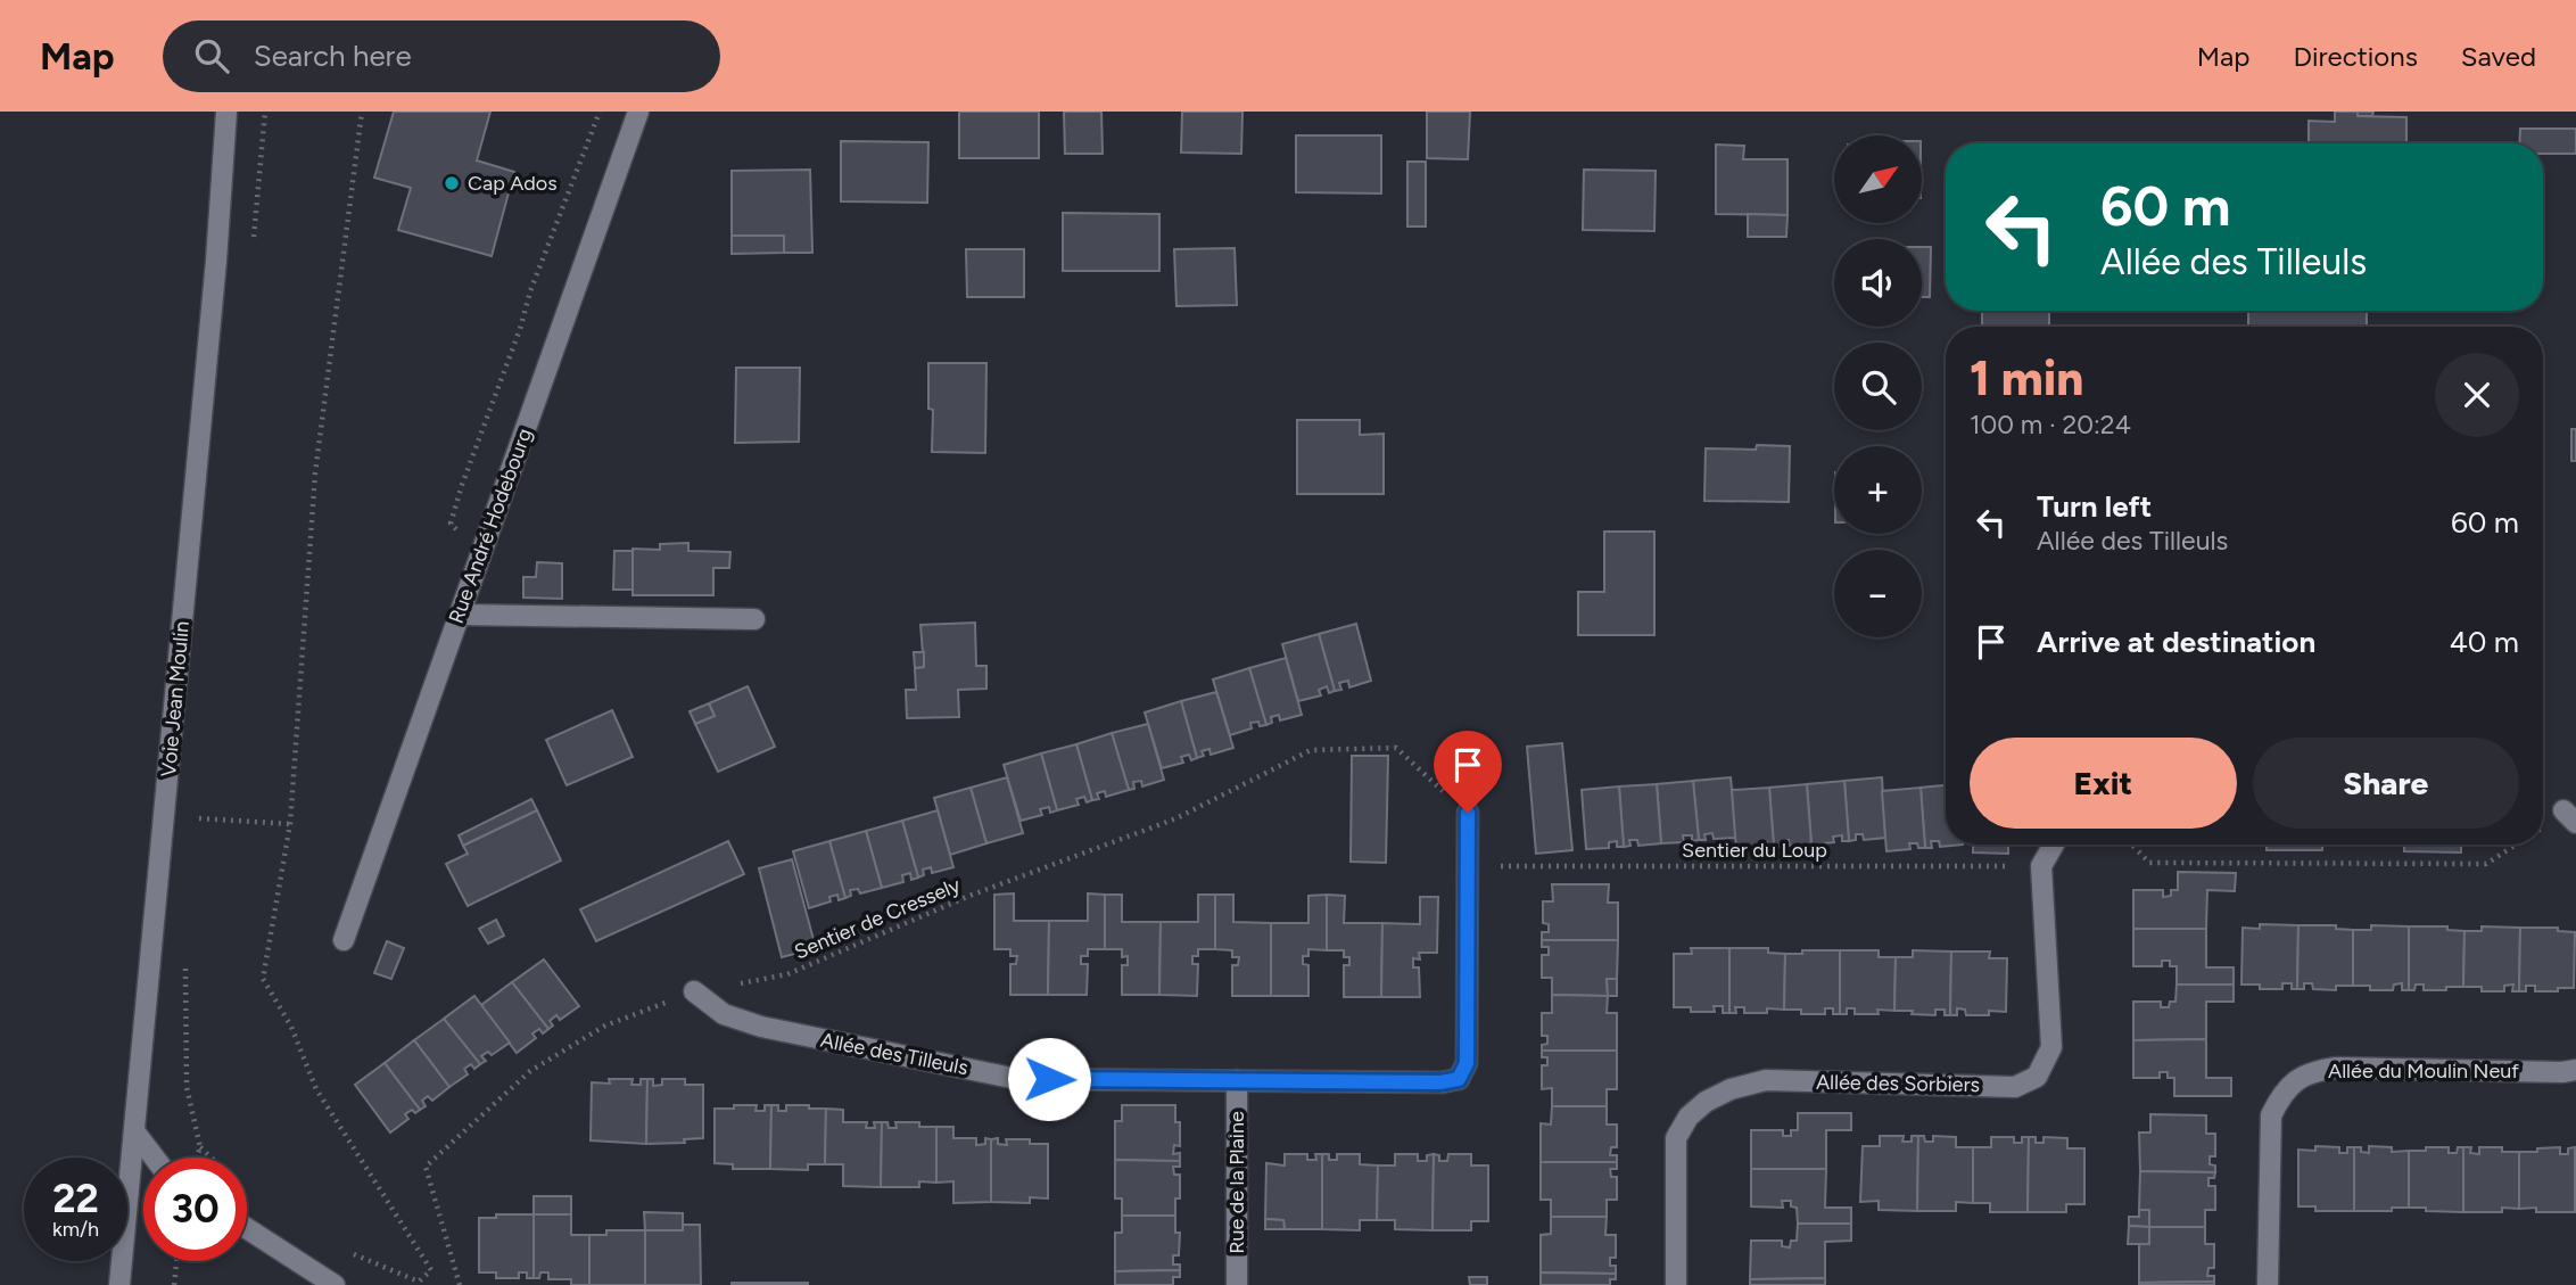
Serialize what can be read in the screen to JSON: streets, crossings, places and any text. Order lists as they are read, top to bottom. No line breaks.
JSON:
{"streets":{"street":["Rue André Hodebourg","Voie Jean Moulin","Allée des Tilleuls","Allée du Moulin Neuf","Allée des Sorbiers","Rue de la Plaine"],"path":["Sentier du Loup","Sentier de Cressely"]},"crossings":[["Sentier du Loup","Allée des Tilleuls"],["Sentier du Loup","Allée des Sorbiers"],["Sentier de Cressely","Allée des Tilleuls"],["Allée des Tilleuls","Rue de la Plaine"]],"places":["Cap Ados"],"north":"top right","page":{"header":"Map","search":"Search here","nav":["Map","Directions","Saved"],"map_buttons":["+","−"],"turn":["60 m","Allée des Tilleuls"],"heading":["1 min","100 m · 20:24"],"list":[{"name":"Turn left","note":"Allée des Tilleuls","value":"60 m"},{"name":"Arrive at destination","value":"40 m"}],"buttons":["Exit","Share"],"speed":"22 km/h","limit":"30"}}
